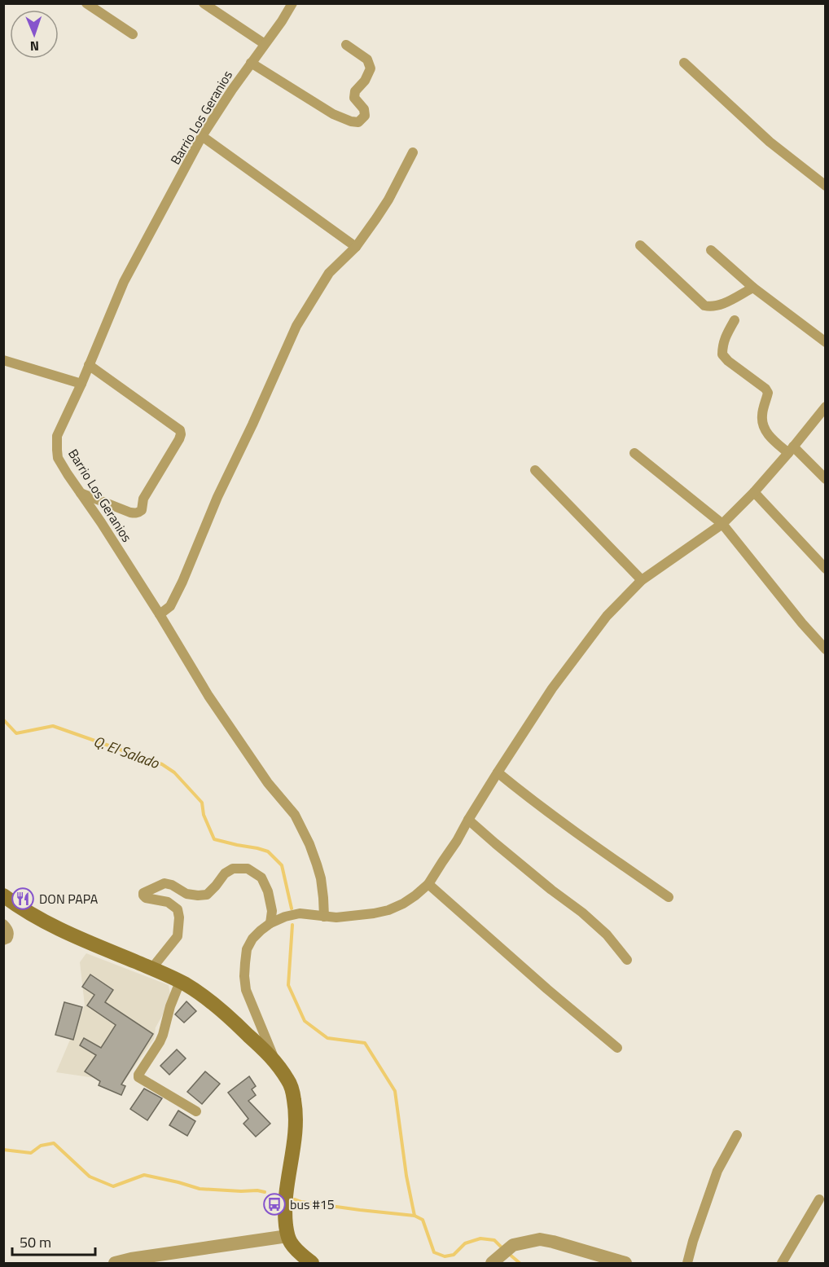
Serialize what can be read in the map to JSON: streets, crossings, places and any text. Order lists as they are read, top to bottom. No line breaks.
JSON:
{"streets":{"street":["Barrio Los Geranios"]},"water":["Q. El Salado"],"places":{"restaurant":["DON PAPA"],"bus stop":["bus #15"]},"scale_bar":"50 m","north":"bottom"}
